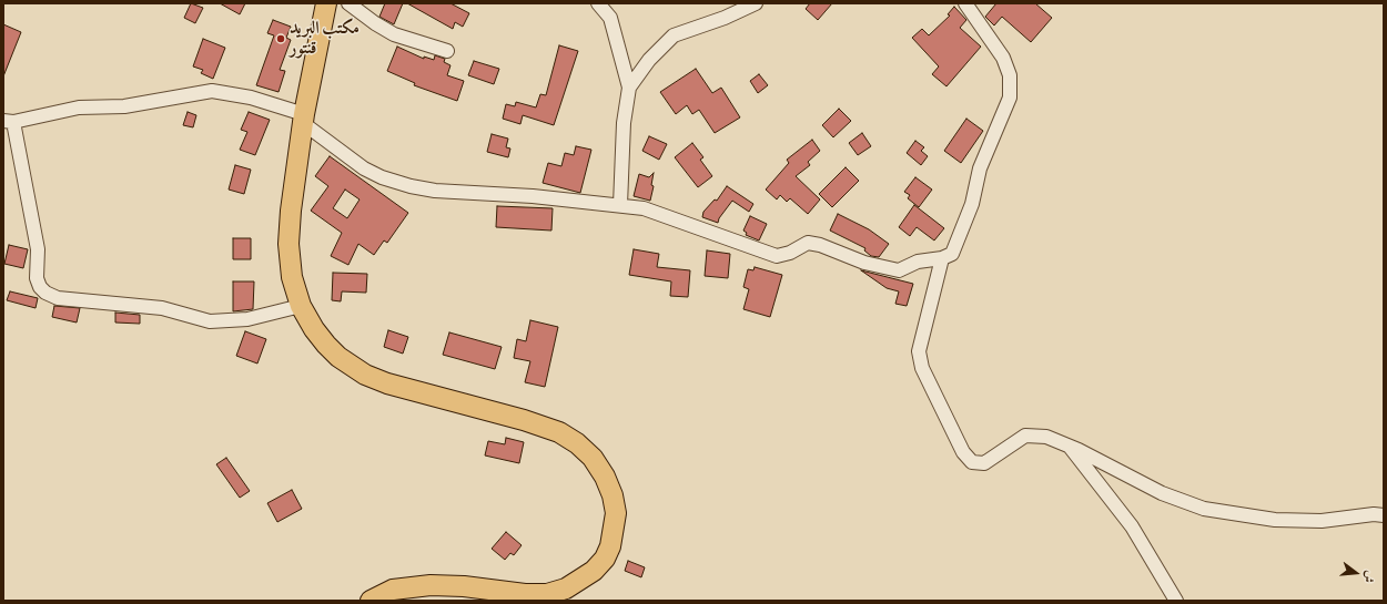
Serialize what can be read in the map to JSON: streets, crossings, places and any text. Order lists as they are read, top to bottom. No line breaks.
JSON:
{"places":["مكتب البريد قنتور"],"north":"right"}
